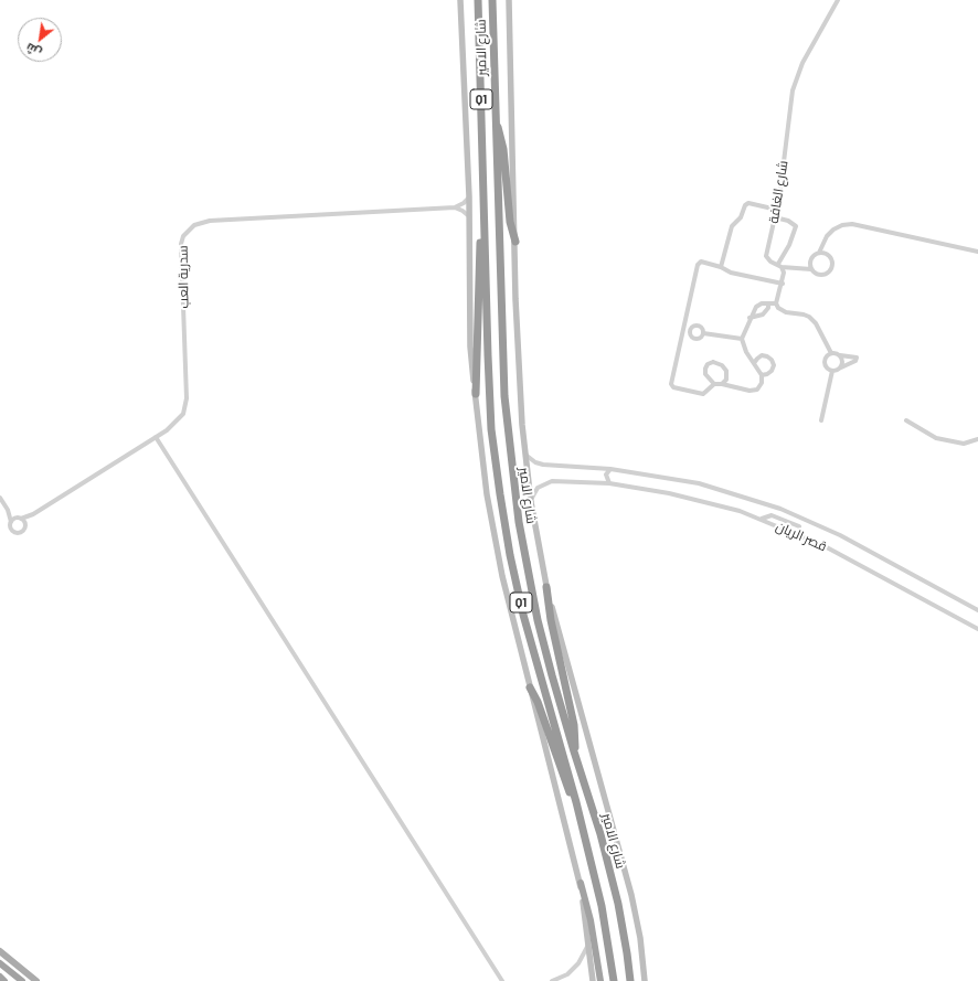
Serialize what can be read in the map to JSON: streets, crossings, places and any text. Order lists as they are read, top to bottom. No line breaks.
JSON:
{"streets":{"highway":["شارع الامير","Q1"],"street":["شارع الغافة","سدرية العب","قصر الريان"]},"crossings":[["شارع الامير","قصر الريان"]],"north":"bottom left"}
